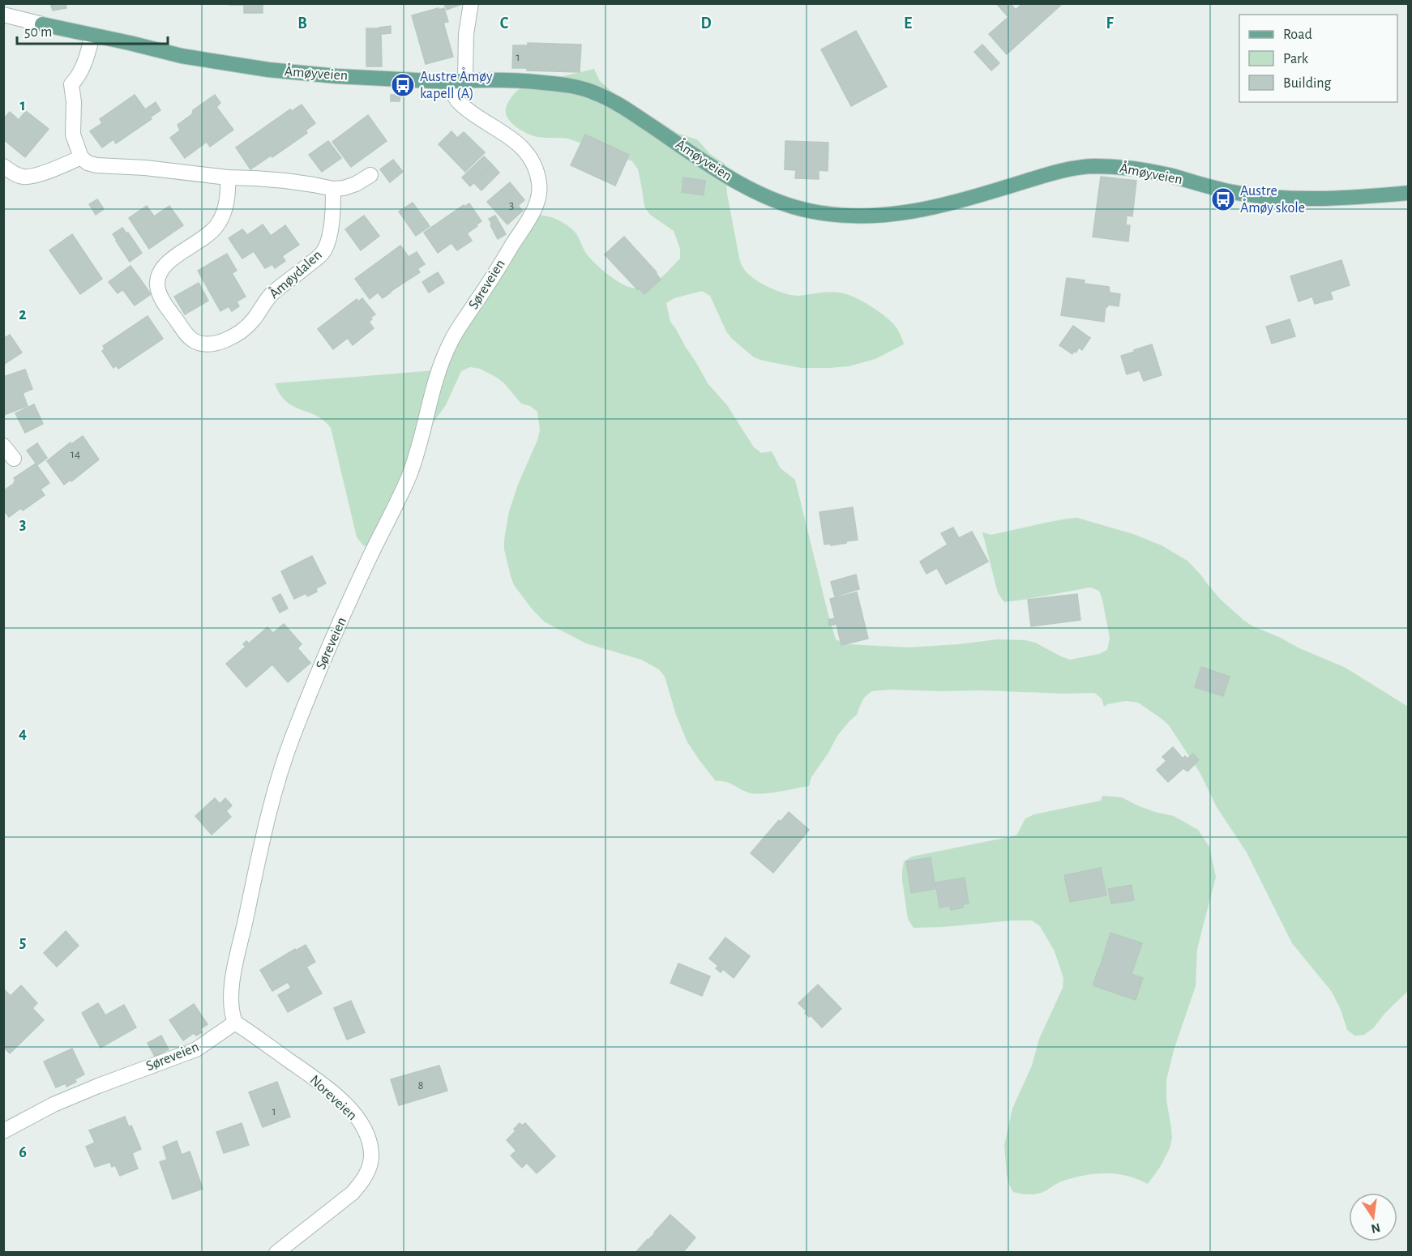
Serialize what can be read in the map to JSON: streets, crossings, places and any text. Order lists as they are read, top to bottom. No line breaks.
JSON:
{"streets":{"main road":["Åmøyveien"],"street":["Åmøydalen","Søreveien","Noreveien"]},"crossings":[["Åmøyveien","Søreveien"],["Søreveien","Noreveien"]],"places":{"bus stop":["Austre Åmøy kapell (A)","Austre Åmøy skole"]},"house_numbers":["1","3","14","8","1"],"legend":["Road","Park","Building"],"scale_bar":"50 m","north":"bottom","grid":{"columns":["B","C","D","E","F"],"rows":["1","2","3","4","5","6"]}}
